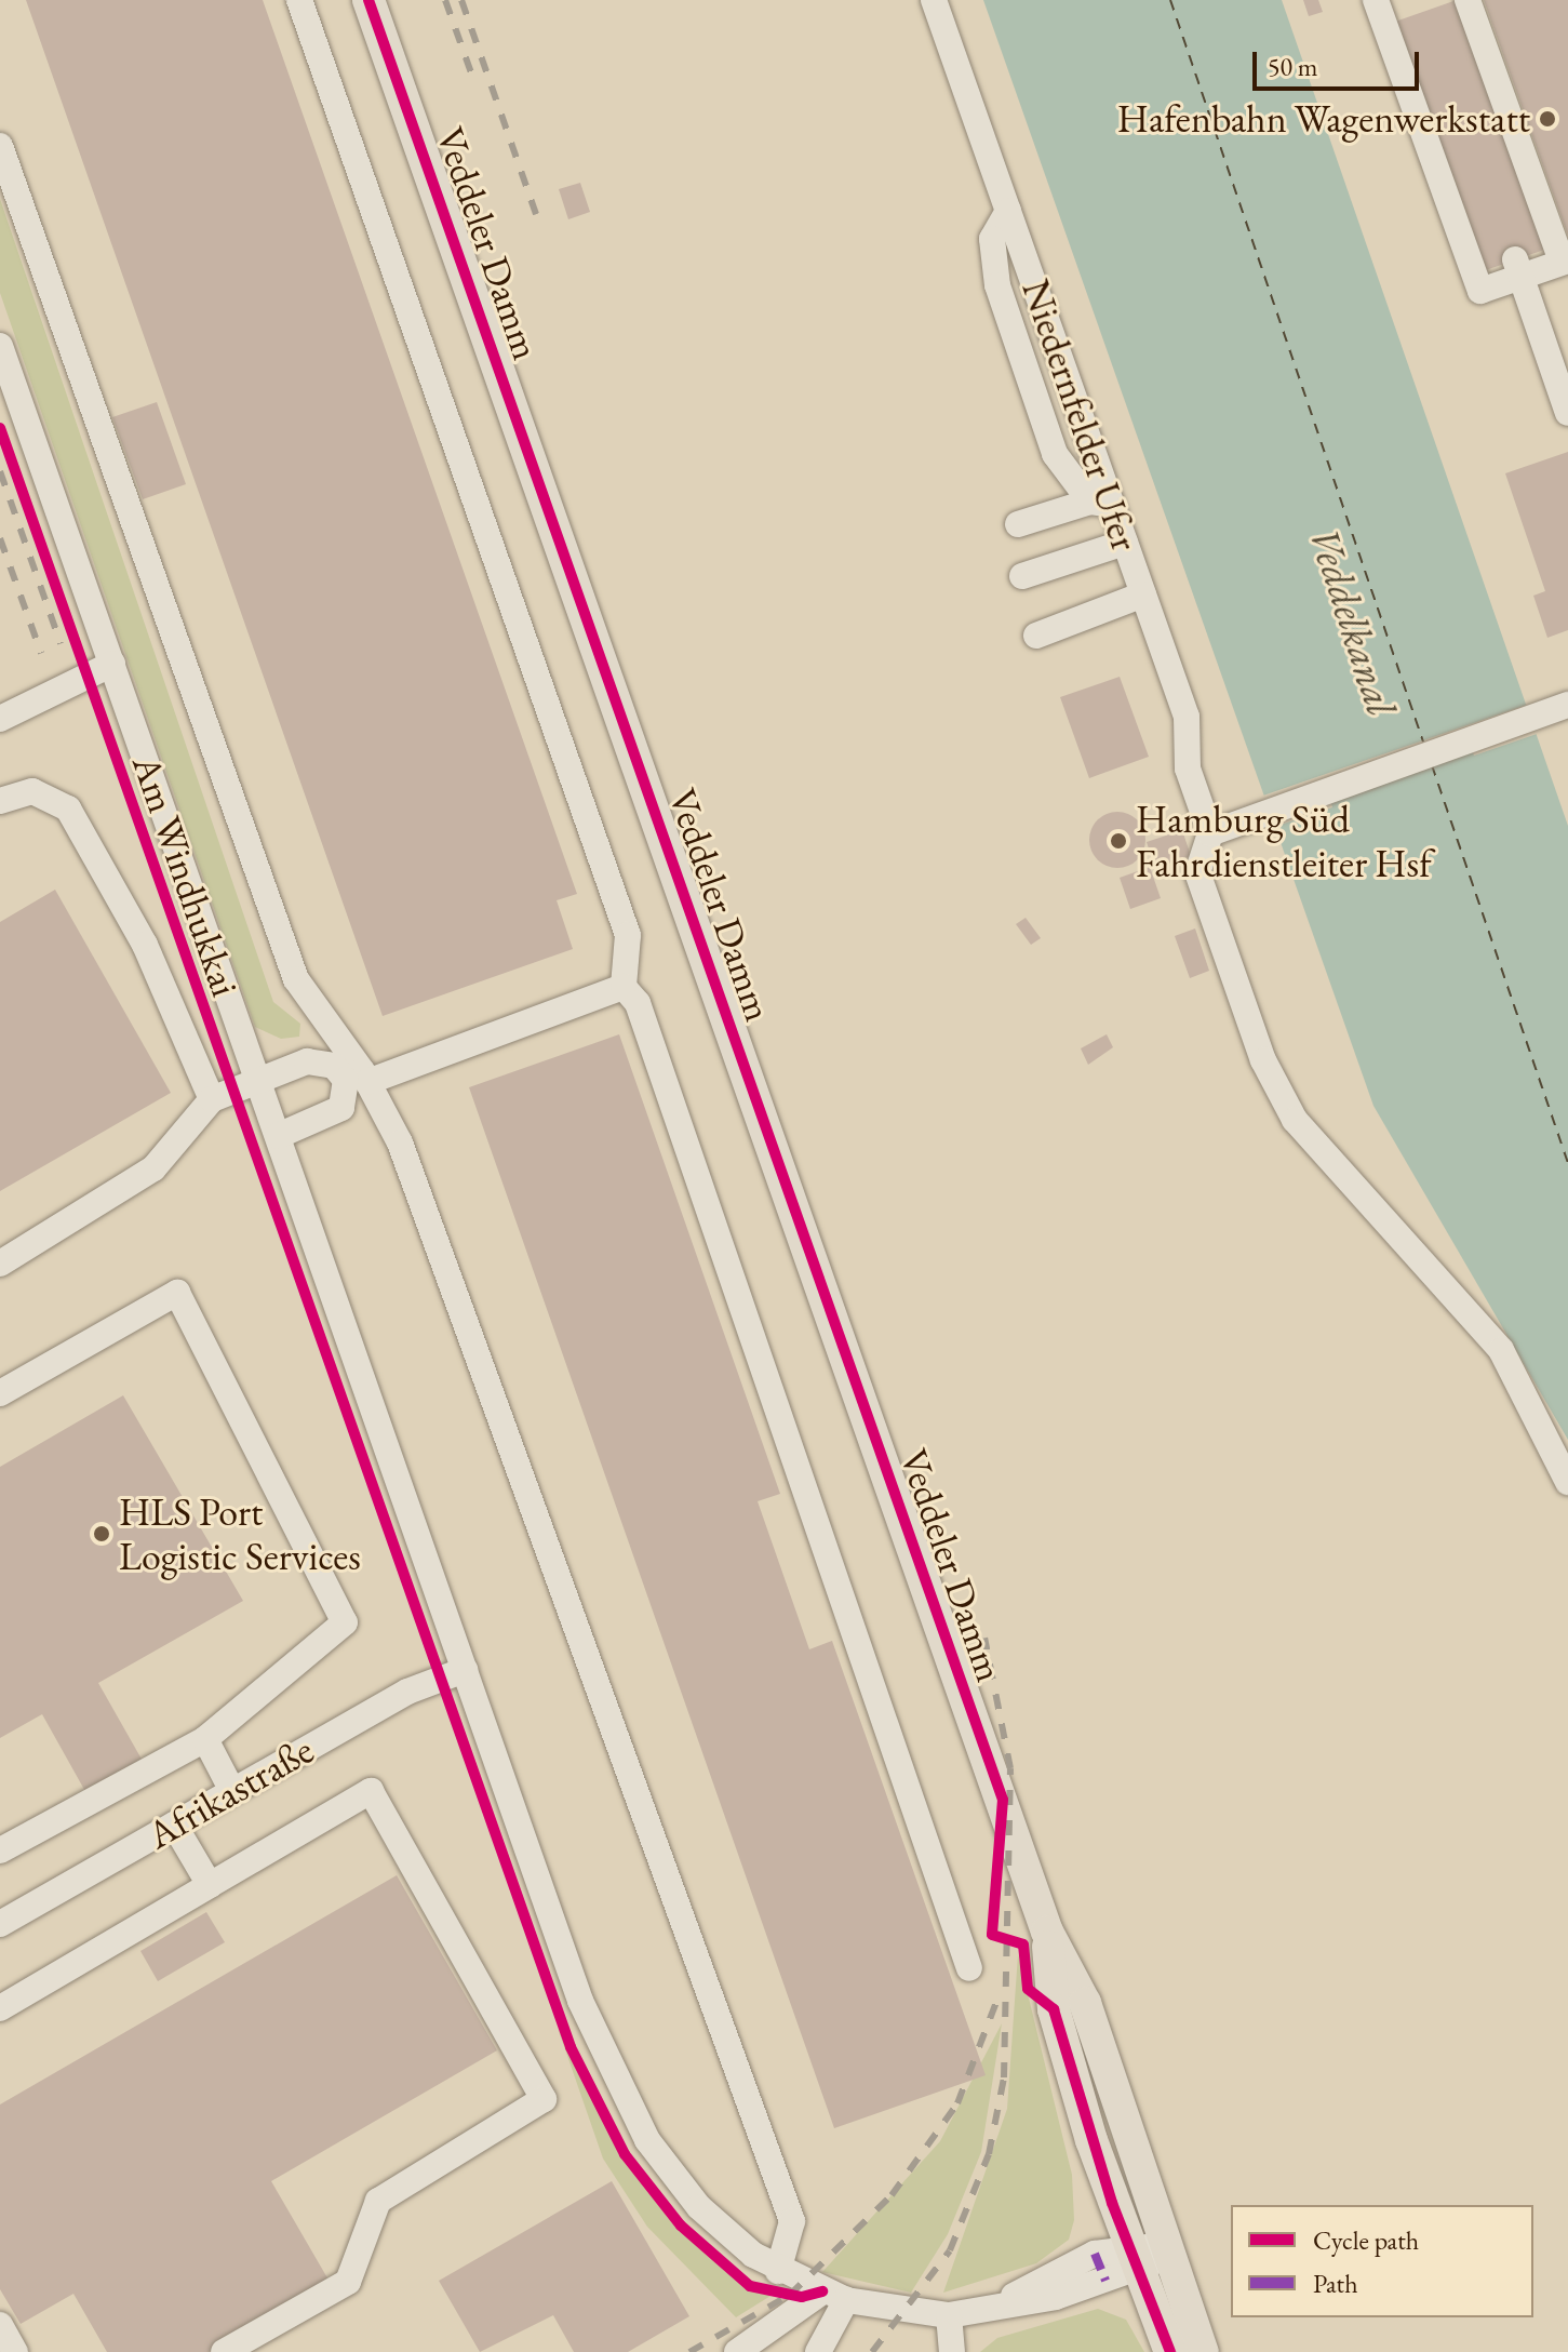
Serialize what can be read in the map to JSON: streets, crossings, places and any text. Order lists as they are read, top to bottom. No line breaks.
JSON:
{"streets":{"main road":["Veddeler Damm"],"street":["Niedernfelder Ufer","Am Windhukkai","Afrikastraße"]},"crossings":[["Veddeler Damm","Am Windhukkai"],["Am Windhukkai","Afrikastraße"]],"water":["Veddelkanal"],"places":["Hafenbahn Wagenwerkstatt","Hamburg Süd Fahrdienstleiter Hsf","HLS Port Logistic Services"],"legend":["Cycle path","Path"],"scale_bar":"50 m"}
